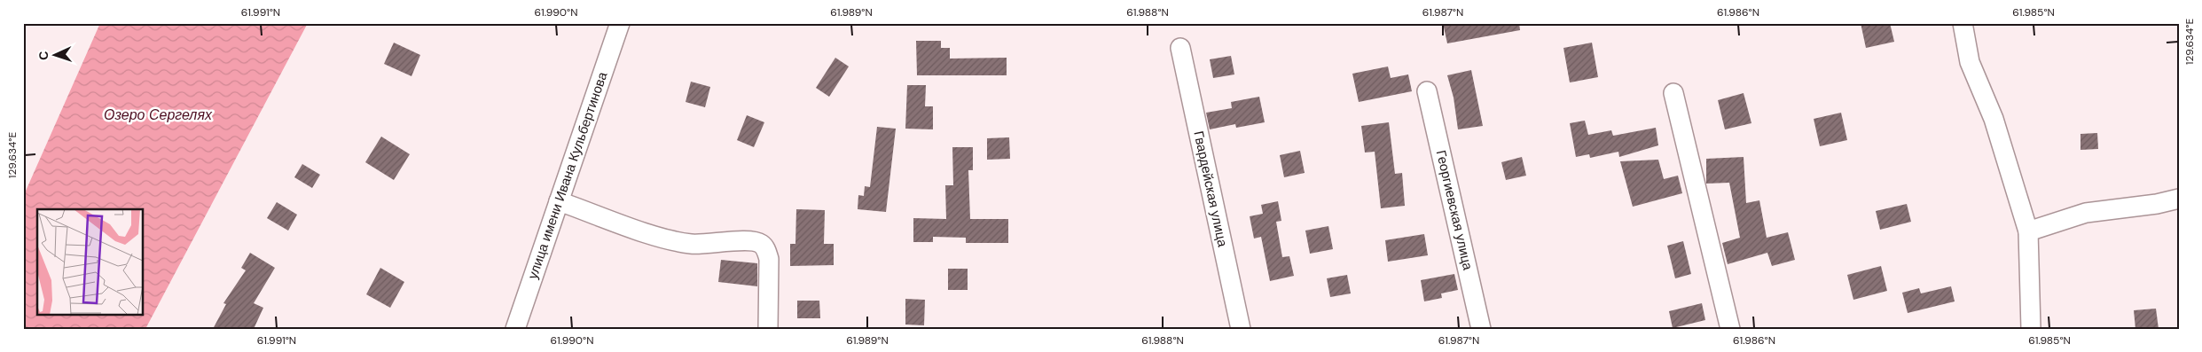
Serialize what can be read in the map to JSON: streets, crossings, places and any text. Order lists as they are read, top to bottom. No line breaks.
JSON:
{"streets":{"street":["улица имени Ивана Кульбертинова","Гвардейская улица","Георгиевская улица"]},"water":["Озеро Сергелях"],"north":"left","coordinates":["61.991°N","61.990°N","61.989°N","61.988°N","61.987°N","61.986°N","61.985°N","129.634°E"]}
